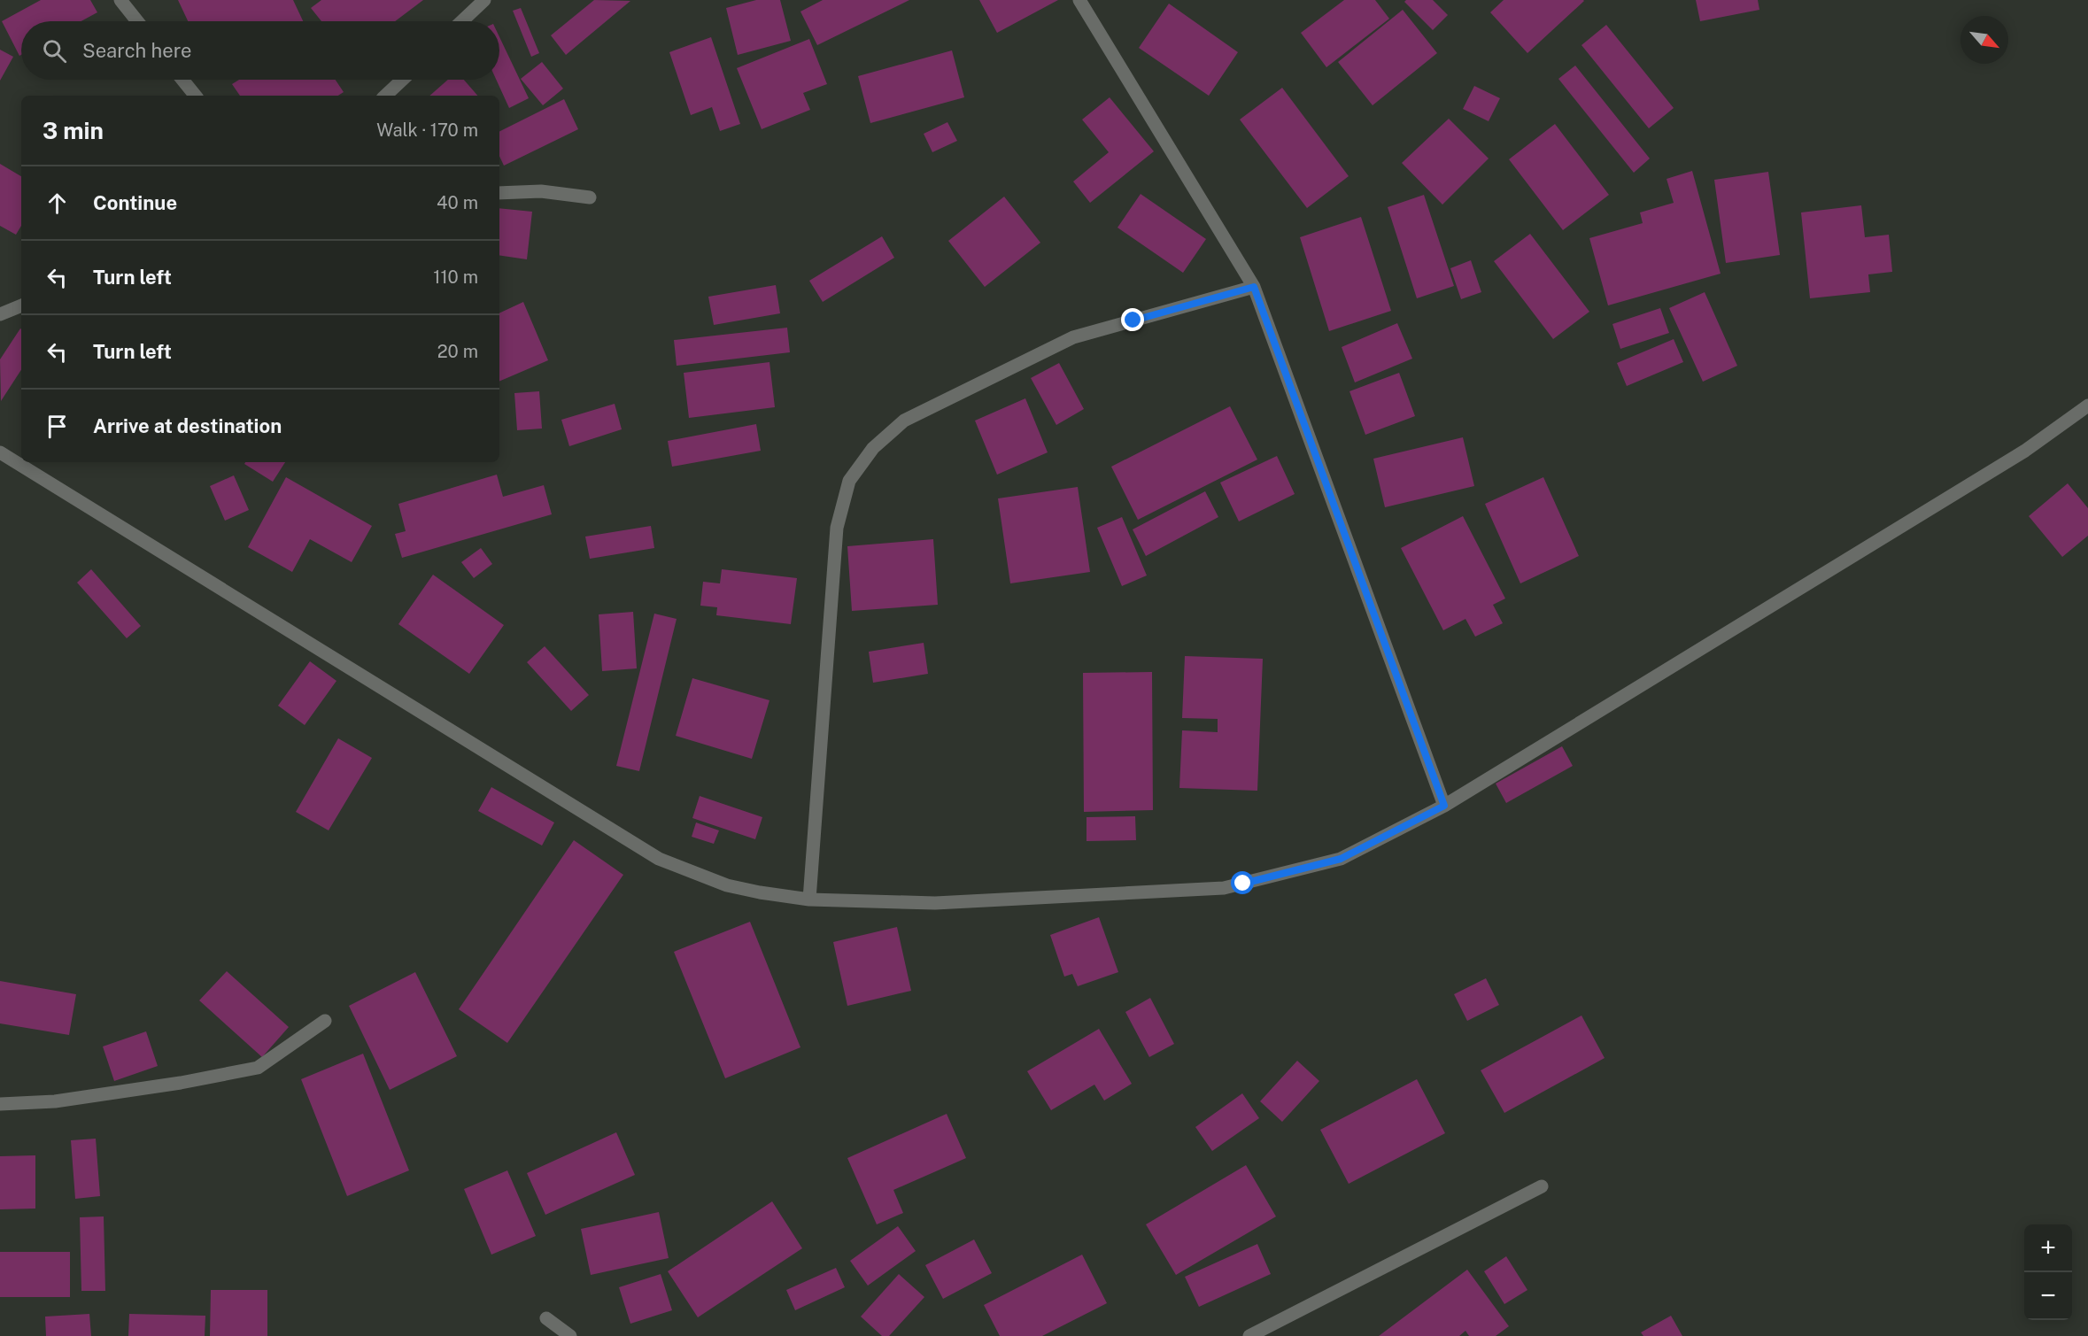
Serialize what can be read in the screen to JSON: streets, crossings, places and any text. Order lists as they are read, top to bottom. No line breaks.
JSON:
{"north":"bottom right","page":{"search":"Search here","heading":["3 min","Walk · 170 m"],"list":[["Continue","40 m"],["Turn left","110 m"],["Turn left","20 m"],"Arrive at destination"],"map_buttons":["+","−"]}}
